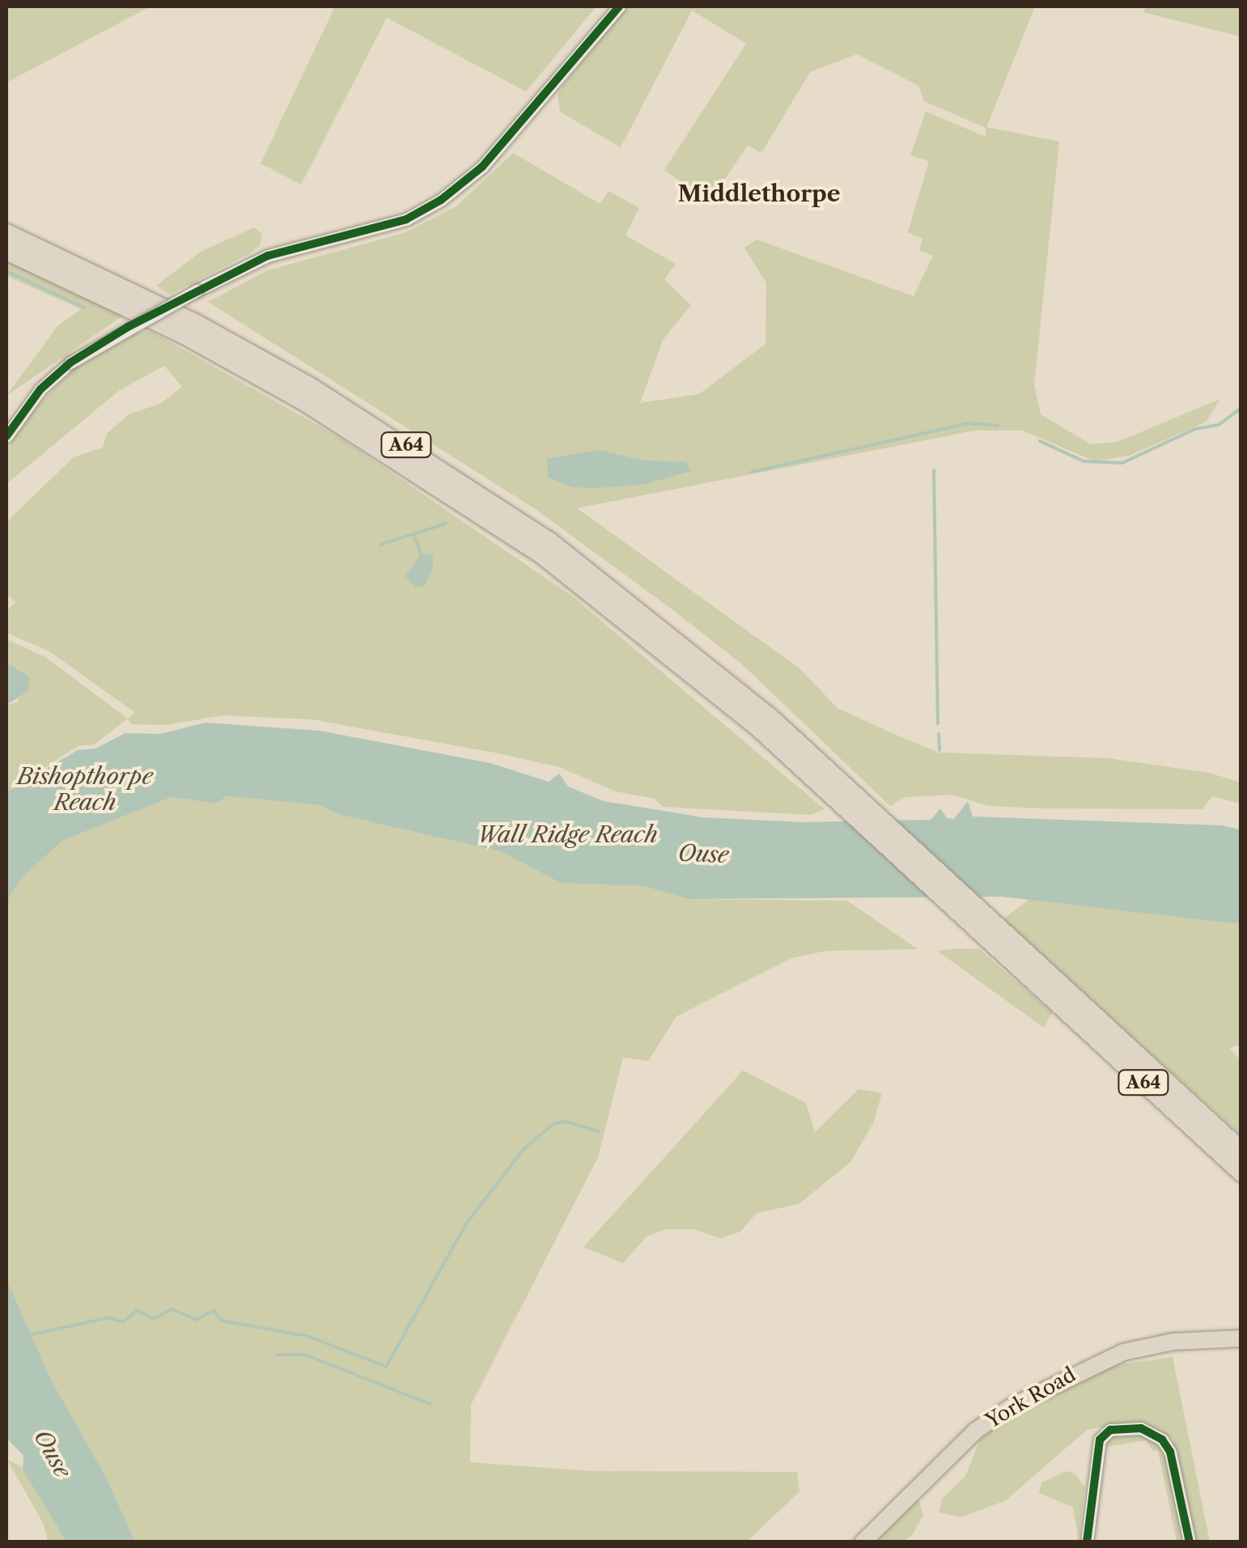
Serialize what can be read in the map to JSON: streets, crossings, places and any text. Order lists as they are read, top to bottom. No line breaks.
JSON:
{"streets":{"highway":["A64"],"main road":["York Road"]},"districts":["Middlethorpe"],"water":["Bishopthorpe Reach","Wall Ridge Reach","Ouse"]}
